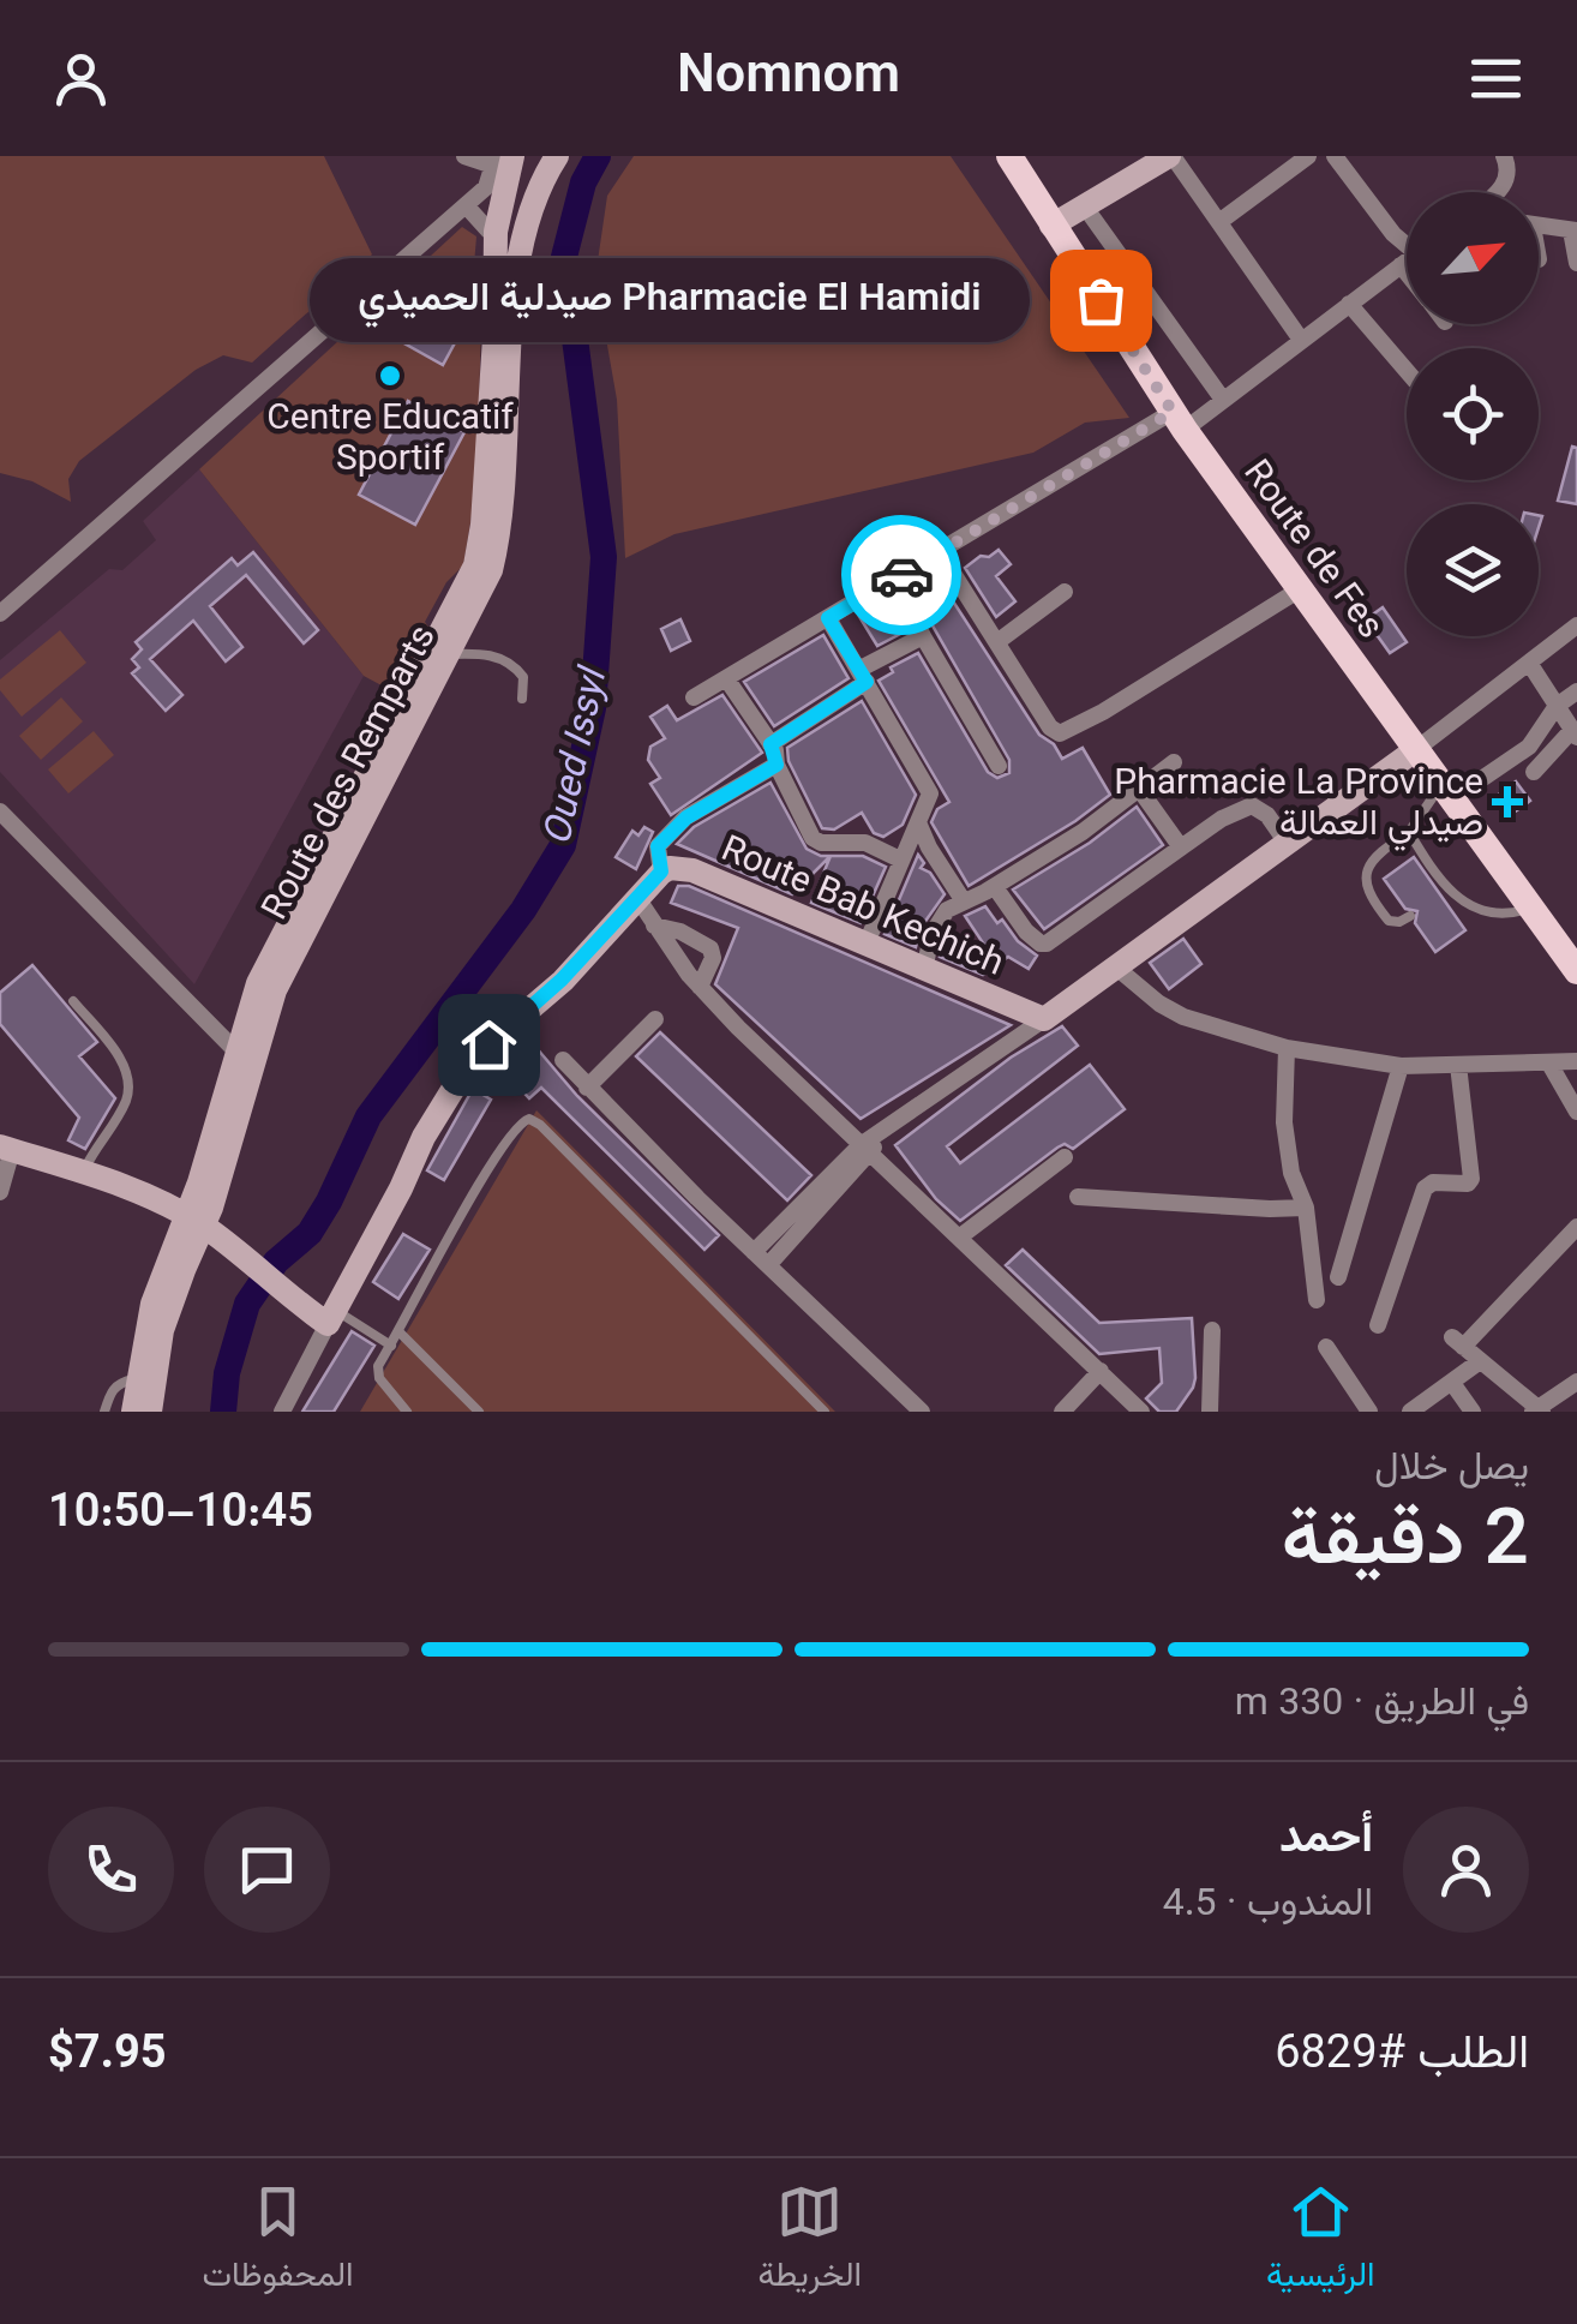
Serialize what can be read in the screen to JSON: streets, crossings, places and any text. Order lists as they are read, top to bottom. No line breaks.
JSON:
{"streets":{"main road":["Route de Fes","Route des Remparts","Route Bab Kechich"]},"water":["Oued Issyl"],"places":{"other":["Pharmacie El Hamidi صيدلية الحميدي","Centre Educatif Sportif"],"health":["Pharmacie La Province صيدلي العمالة"]},"north":"top right","page":{"header":"Nomnom","bubble":"Pharmacie El Hamidi صيدلية الحميدي","heading":["2 دقيقة","يصل خلال","10:45–10:50"],"panel":["أحمد","المندوب · 4.5","الطلب #6829","$7.95"],"bar":"في الطريق · 330 m","tabs":["الرئيسية","الخريطة","المحفوظات"]}}
